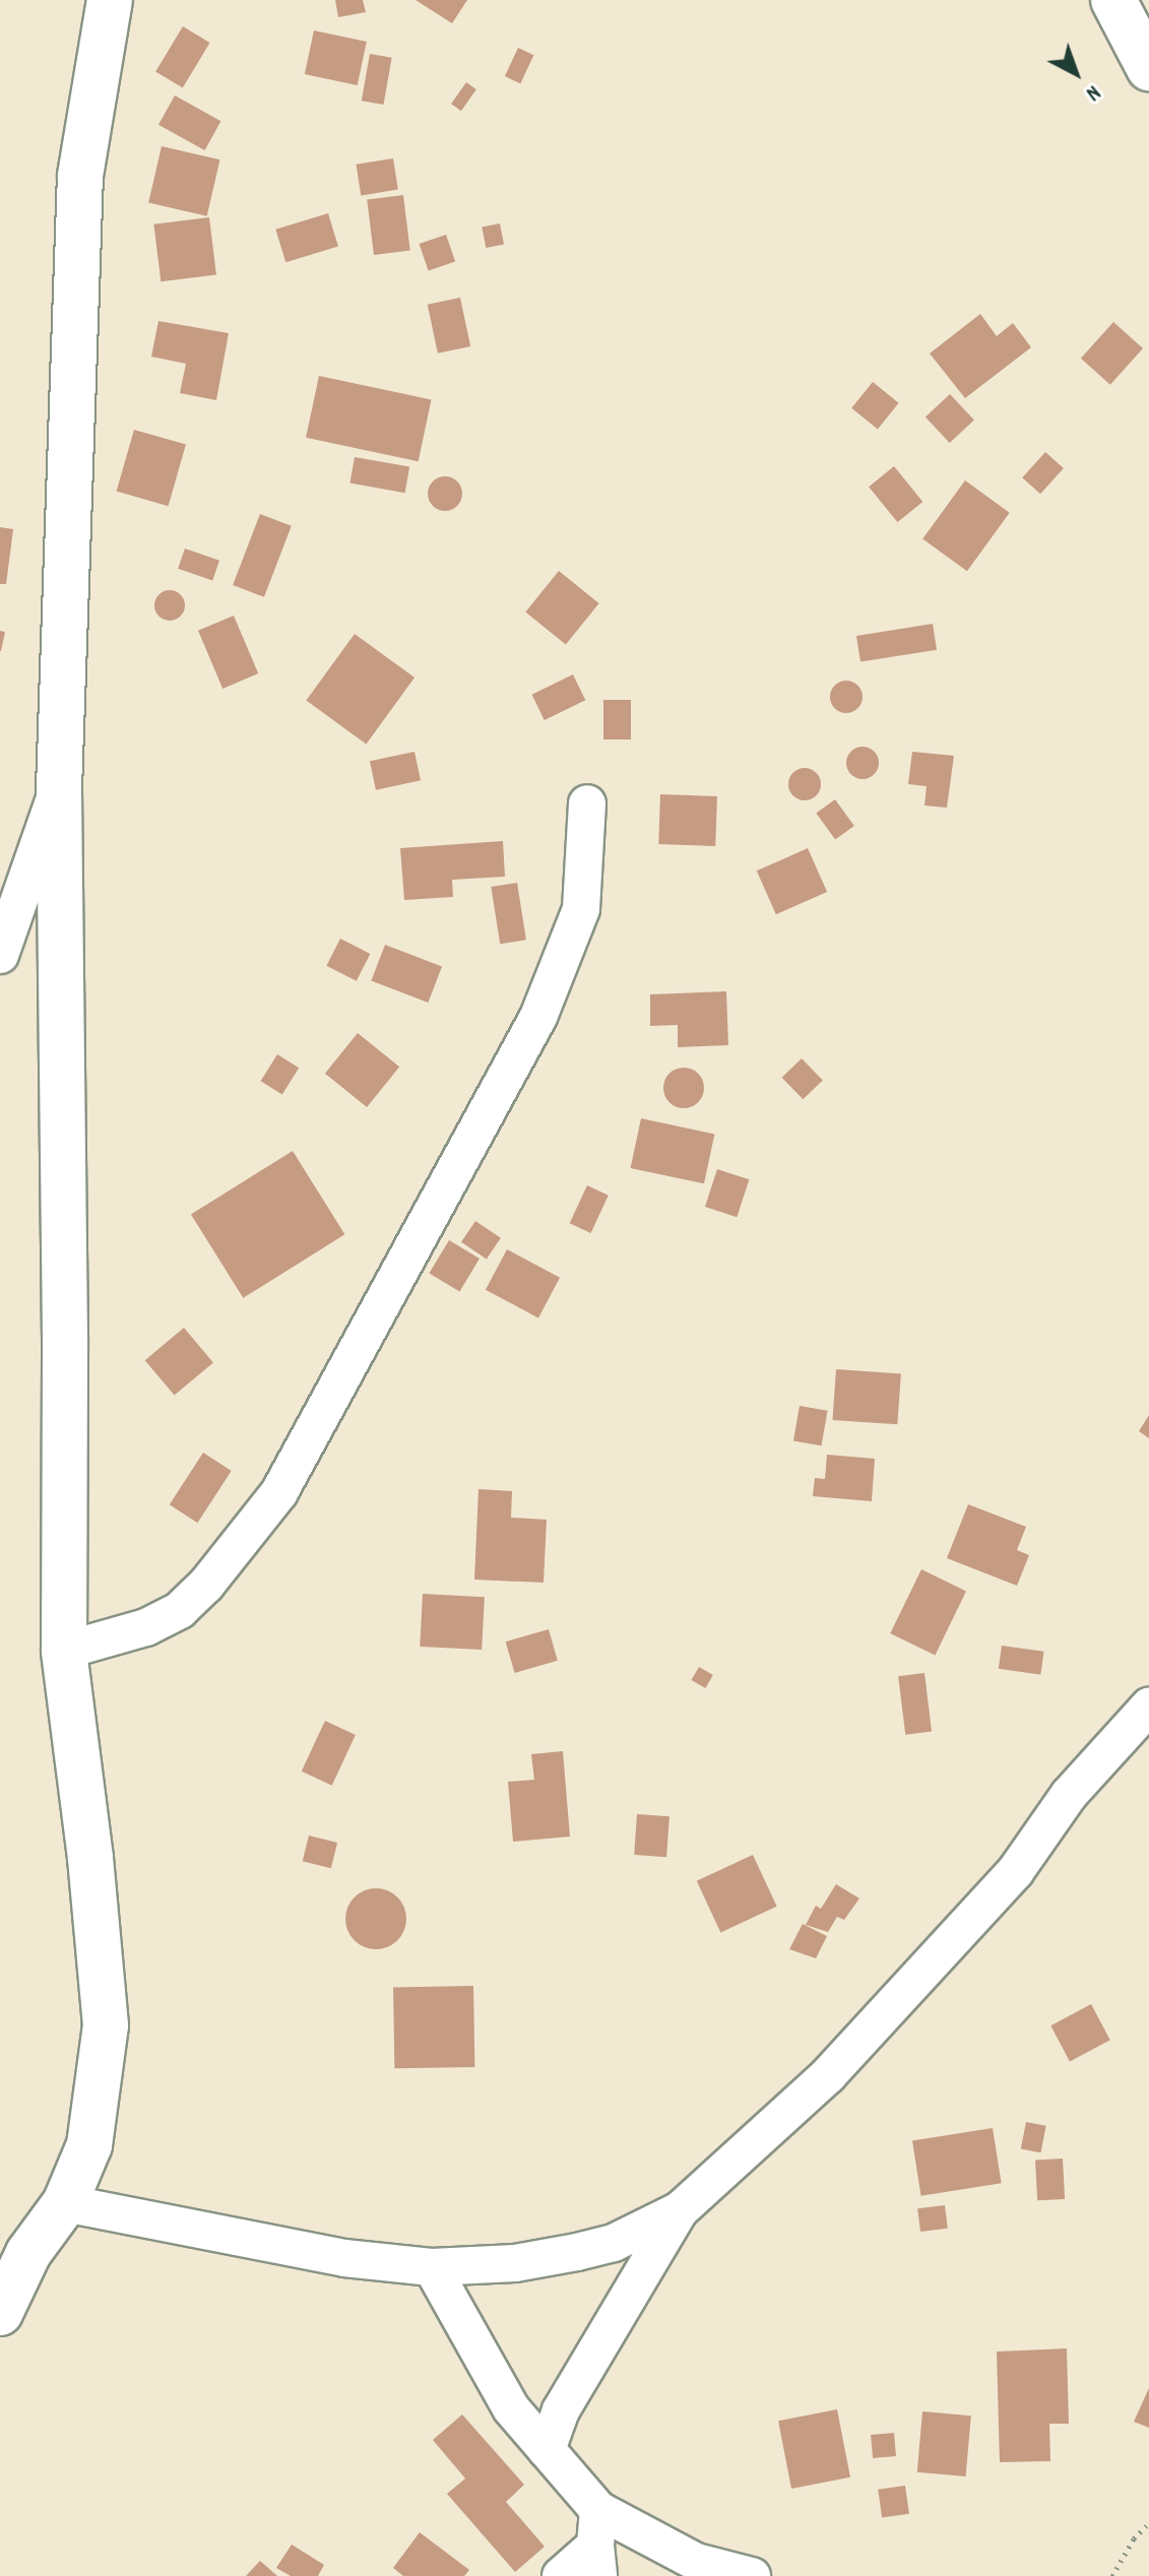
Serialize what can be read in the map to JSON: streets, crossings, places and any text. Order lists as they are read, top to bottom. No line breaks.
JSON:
{"north":"bottom right"}
